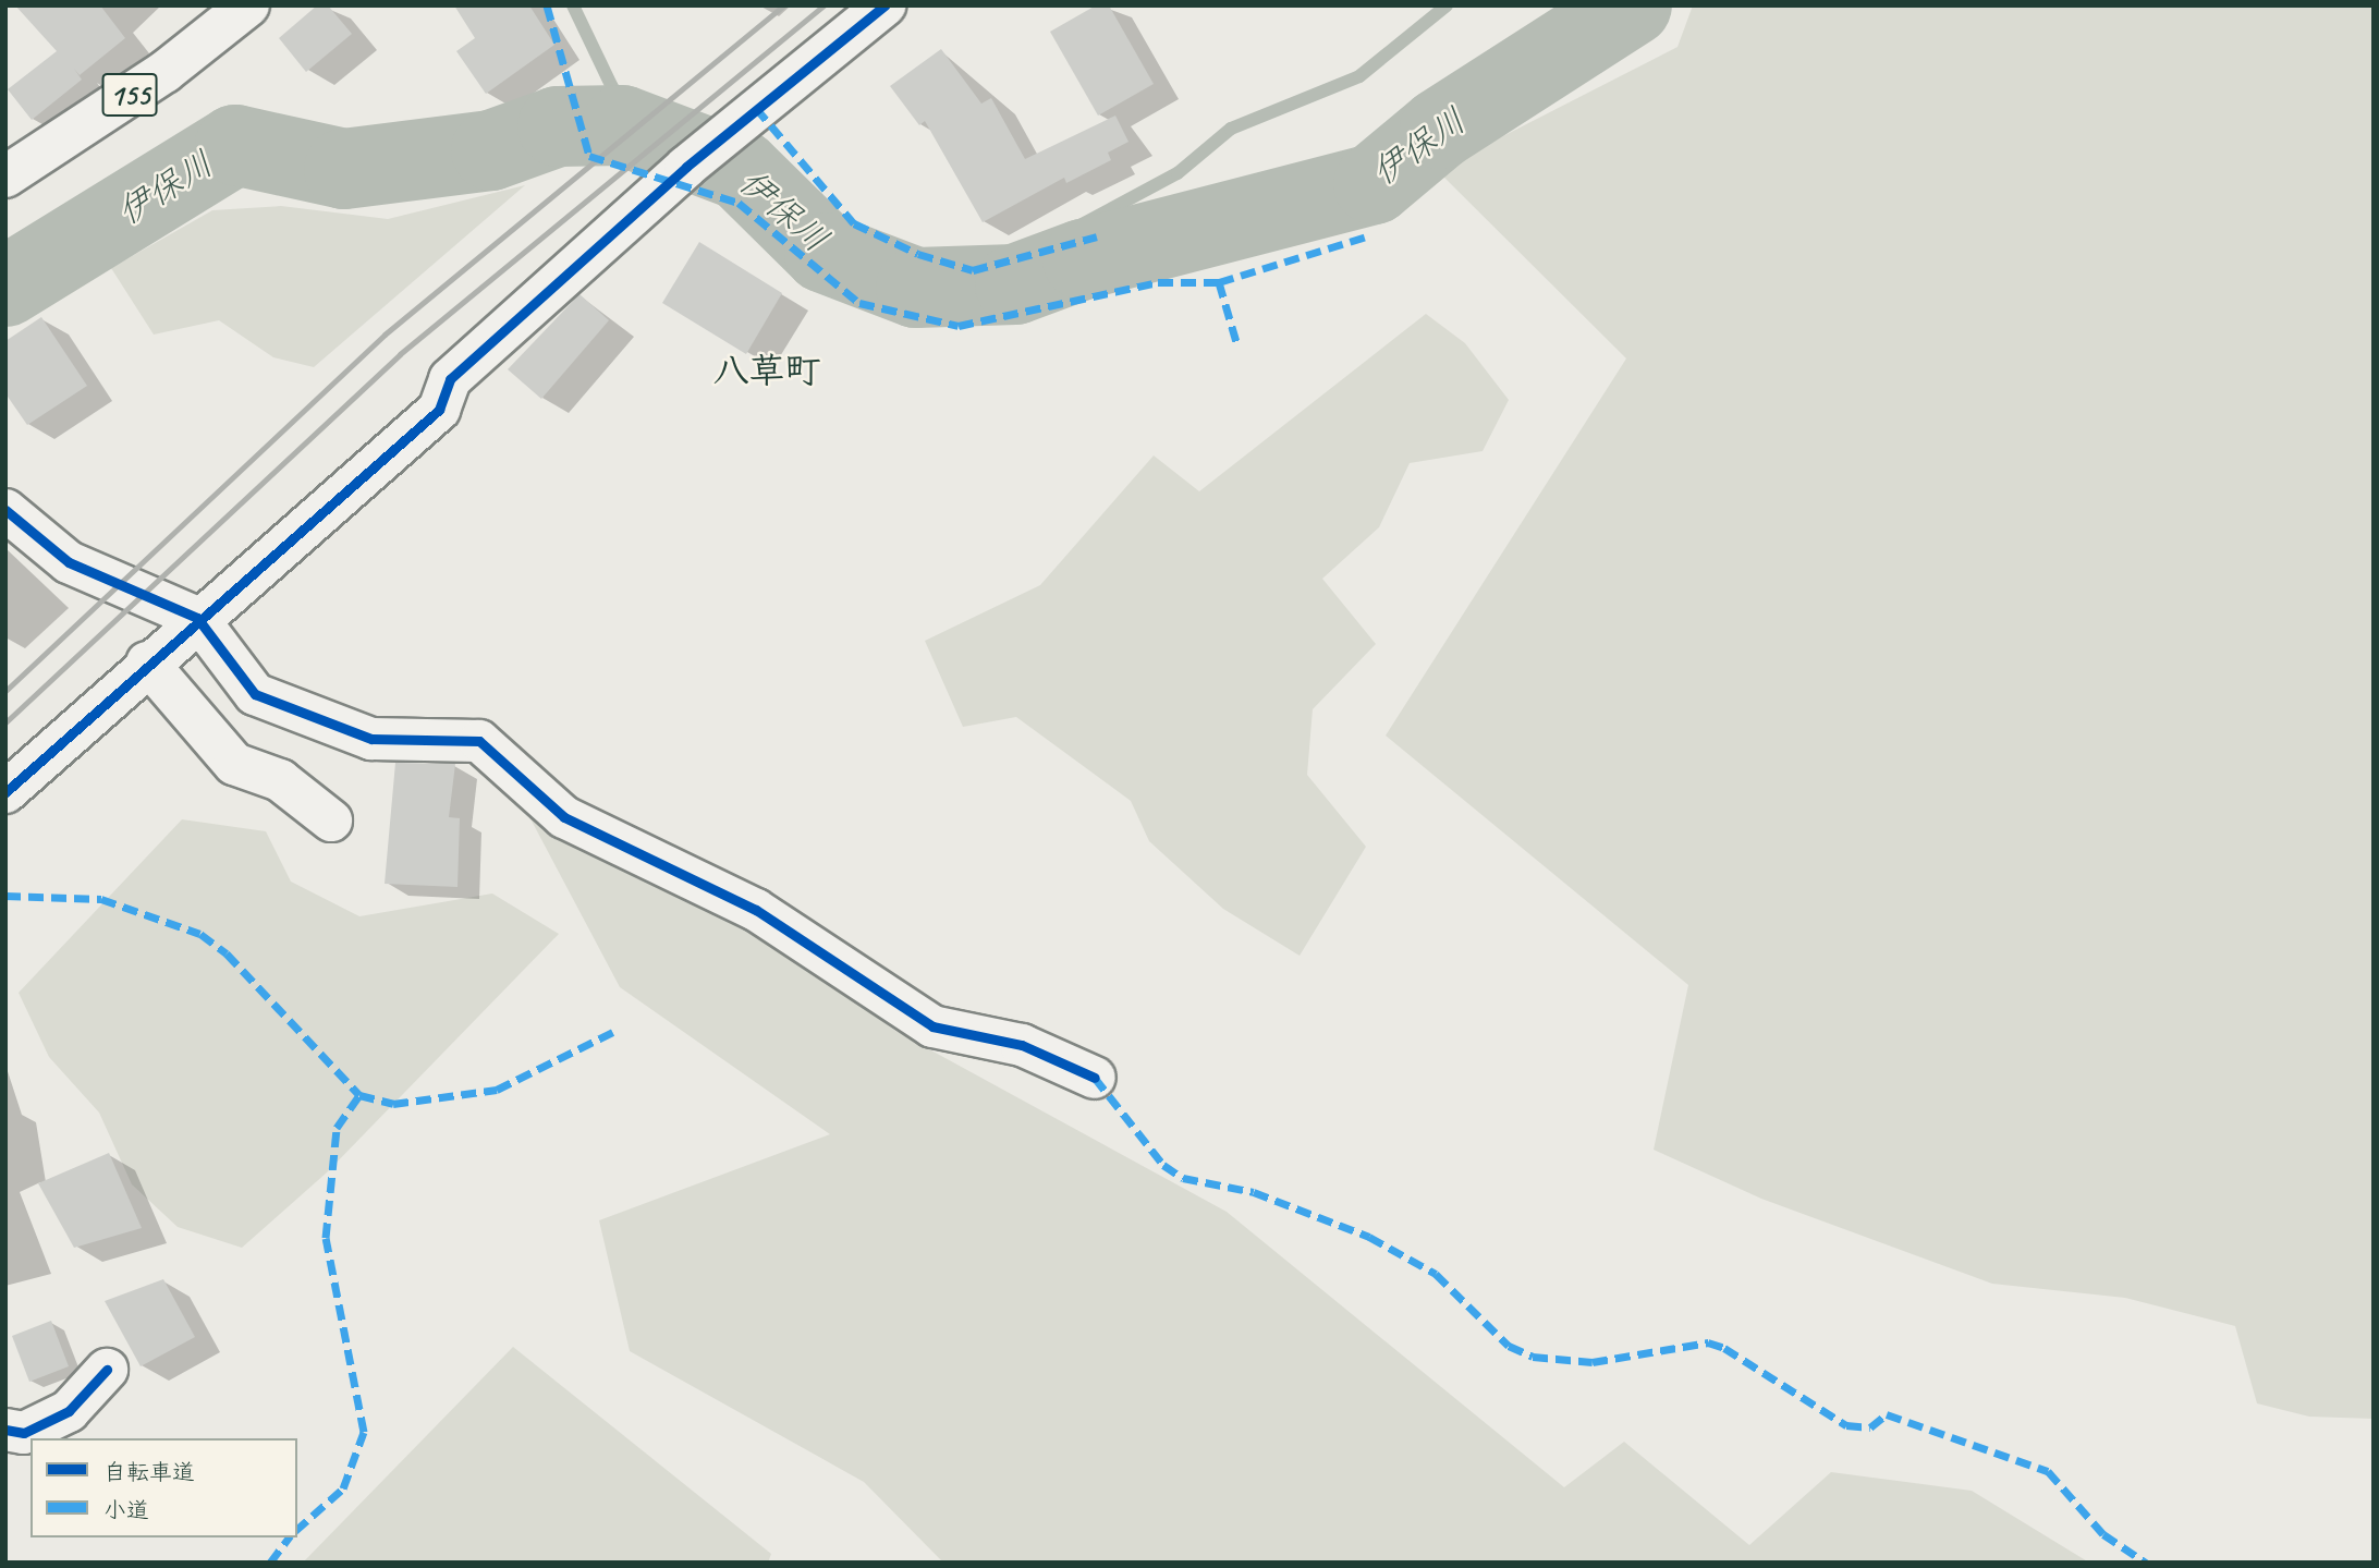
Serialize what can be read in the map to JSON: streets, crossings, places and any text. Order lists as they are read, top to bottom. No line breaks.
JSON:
{"streets":{"main road":["155"]},"districts":["八草町"],"water":["伊保川"],"legend":["自転車道","小道"]}
